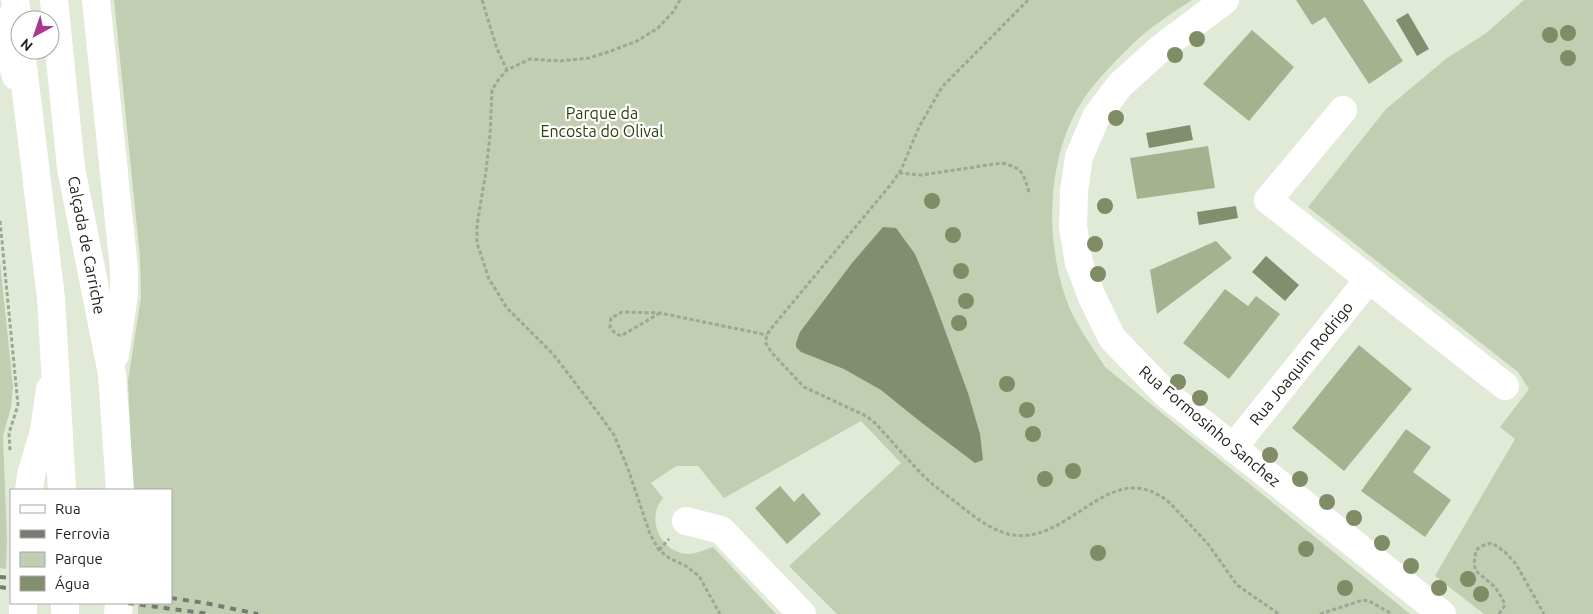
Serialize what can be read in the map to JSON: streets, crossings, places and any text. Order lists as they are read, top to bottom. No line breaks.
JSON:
{"streets":{"main road":["Calçada de Carriche","Rua Joaquim Rodrigo","Rua Formosinho Sanchez"]},"crossings":[["Rua Joaquim Rodrigo","Rua Formosinho Sanchez"]],"parks":["Parque da Encosta do Olival"],"legend":["Rua","Ferrovia","Parque","Água"],"north":"bottom left"}
